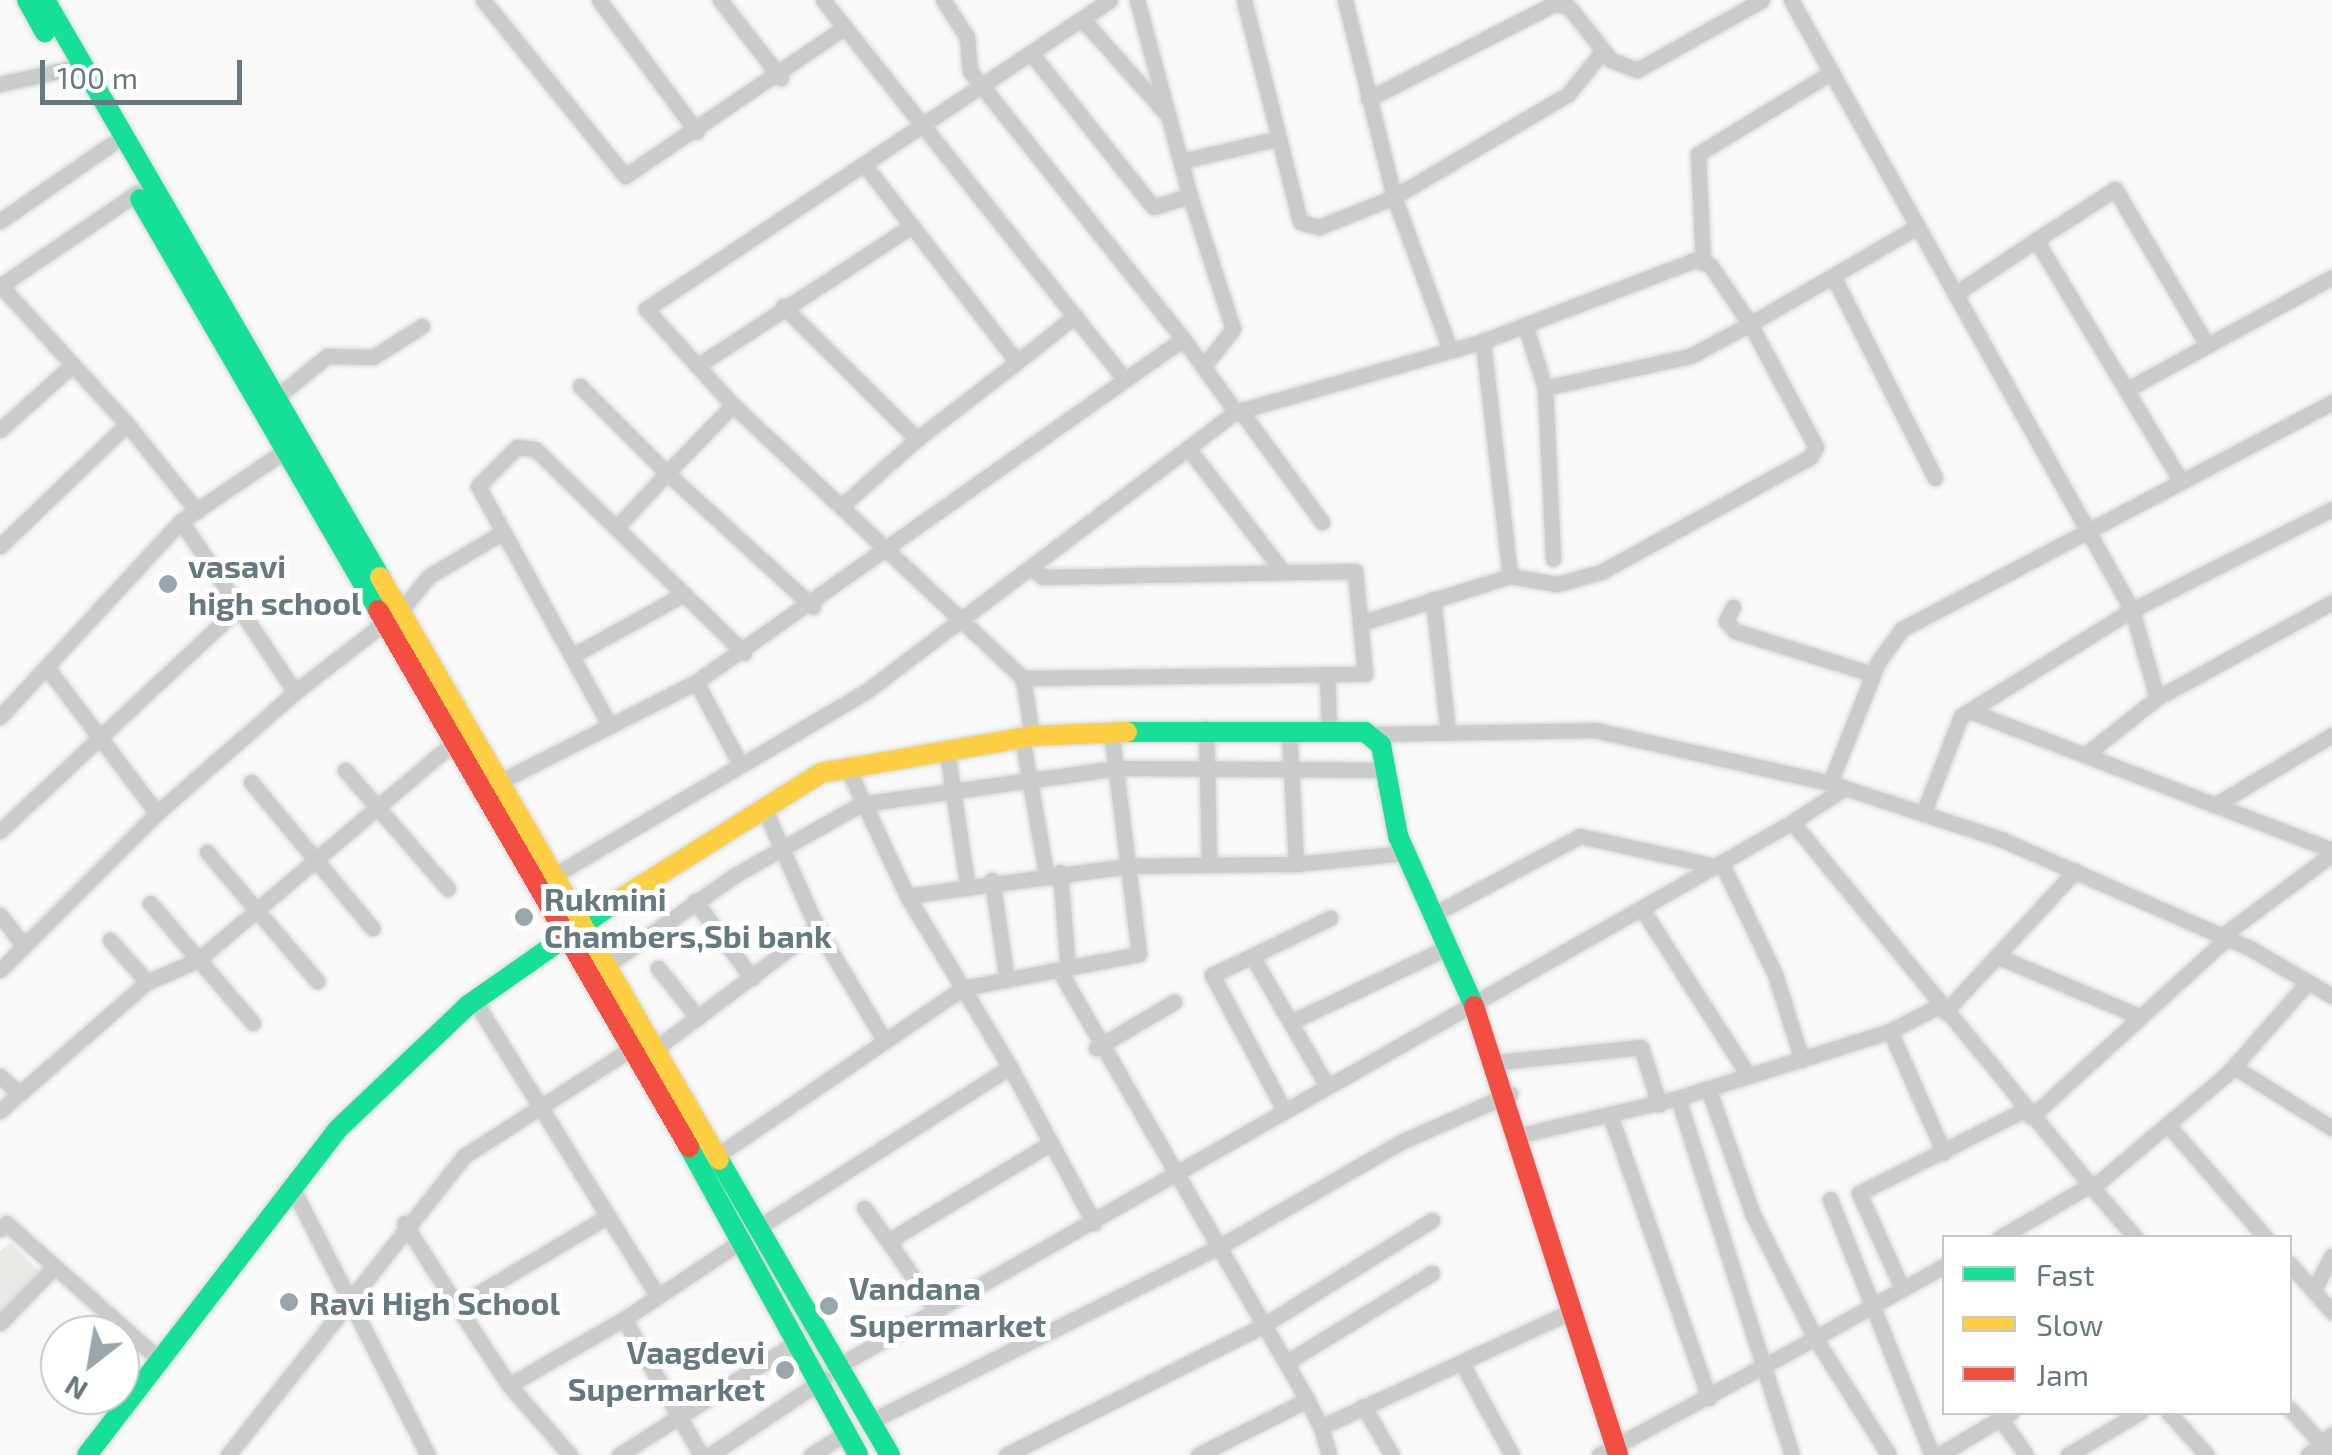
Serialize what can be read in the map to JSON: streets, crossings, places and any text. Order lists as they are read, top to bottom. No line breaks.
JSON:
{"places":["vasavi high school","Rukmini Chambers,Sbi bank","Ravi High School","Vandana Supermarket","Vaagdevi Supermarket"],"legend":["Fast","Slow","Jam"],"scale_bar":"100 m","north":"bottom left"}
